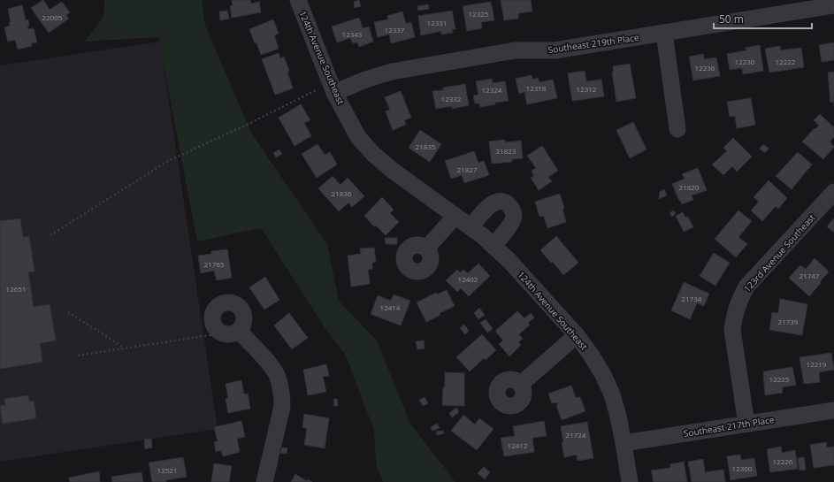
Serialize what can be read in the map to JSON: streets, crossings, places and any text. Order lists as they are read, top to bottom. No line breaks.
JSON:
{"streets":{"street":["Southeast 219th Place","124th Avenue Southeast","123rd Avenue Southeast","Southeast 217th Place"]},"crossings":[["Southeast 219th Place","124th Avenue Southeast"],["124th Avenue Southeast","Southeast 217th Place"],["123rd Avenue Southeast","Southeast 217th Place"]],"house_numbers":["12325","22005","12331","12337","12343","12230","12222","12236","12318","12312","12324","12332","21835","21823","21827","21820","21836","21765","21747","12402","12651","21734","12414","21739","12219","12225","21724","12412","12226","12300","12521"],"scale_bar":"50 m"}
